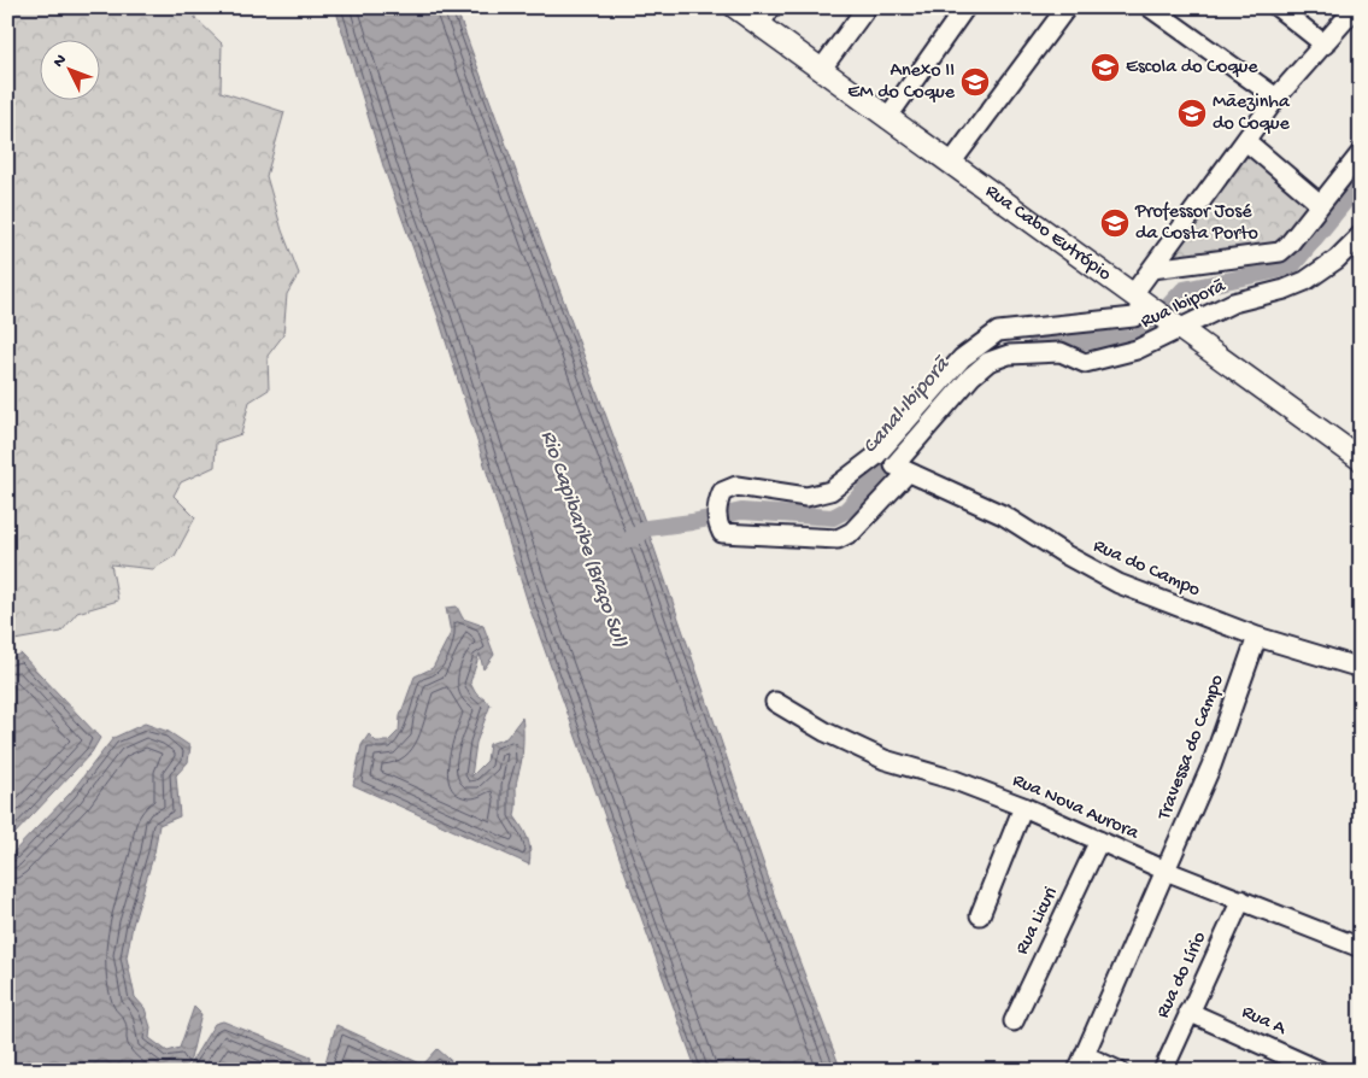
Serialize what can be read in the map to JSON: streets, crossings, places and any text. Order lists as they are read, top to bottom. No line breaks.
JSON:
{"streets":{"street":["Rua Cabo Eutrópio","Rua Ibiporã","Rua do Campo","Travessa do Campo","Rua Nova Aurora","Rua Licuri","Rua do Lírio","Rua A"]},"crossings":[["Rua Cabo Eutrópio","Rua Ibiporã"],["Rua Ibiporã","Rua do Campo"],["Rua do Campo","Travessa do Campo"],["Travessa do Campo","Rua Nova Aurora"],["Rua Nova Aurora","Rua Licuri"],["Rua Nova Aurora","Rua do Lírio"],["Rua do Lírio","Rua A"]],"water":["Canal Ibiporã","Rio Capibaribe (Braço Sul)"],"places":{"school or university":["Escola do Coque","Anexo II EM do Coque","Mãezinha do Coque","Professor José da Costa Porto"]},"north":"top left"}
